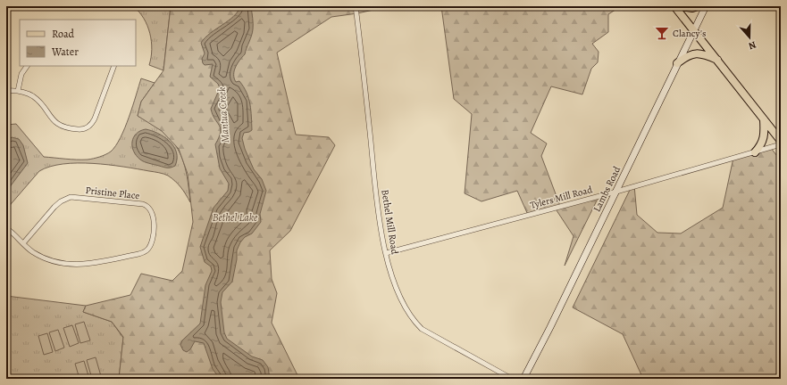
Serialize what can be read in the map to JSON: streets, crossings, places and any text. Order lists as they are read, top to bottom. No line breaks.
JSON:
{"streets":{"main road":["Lambs Road"],"street":["Pristine Place","Tylers Mill Road","Bethel Mill Road"]},"crossings":[["Lambs Road","Tylers Mill Road"],["Tylers Mill Road","Bethel Mill Road"]],"water":["Mantua Creek","Bethel Lake"],"places":{"bar":["Clancy's"]},"legend":["Road","Water"],"north":"bottom"}
